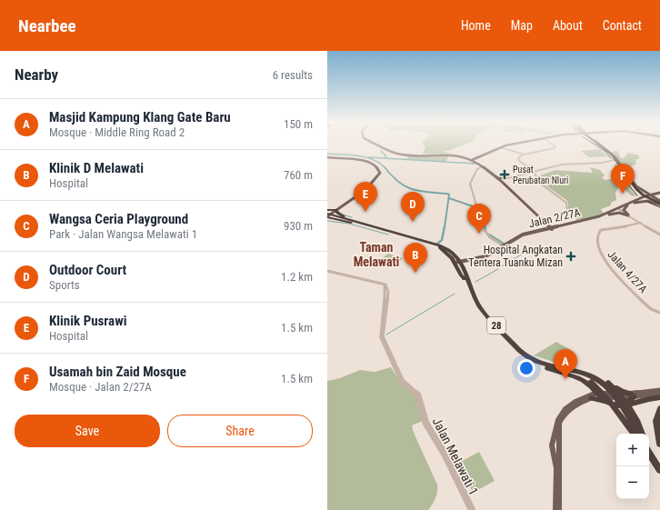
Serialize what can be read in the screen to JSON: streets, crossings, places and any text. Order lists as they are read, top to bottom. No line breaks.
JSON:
{"streets":{"highway":["28"],"main road":["Jalan 2/27A"],"street":["Jalan 4/27A","Jalan Melawati 1"]},"crossings":[["Jalan 2/27A","28"]],"districts":["Taman Melawati"],"places":{"health":["Pusat Perubatan Nluri","Hospital Angkatan Tentera Tuanku Mizan"]},"page":{"header":"Nearbee","nav":["Home","Map","About","Contact"],"heading":["Nearby","6 results"],"list":[{"mark":"A","name":"Masjid Kampung Klang Gate Baru","note":"Mosque · Middle Ring Road 2","value":"150 m"},{"mark":"B","name":"Klinik D Melawati","note":"Hospital","value":"760 m"},{"mark":"C","name":"Wangsa Ceria Playground","note":"Park · Jalan Wangsa Melawati 1","value":"930 m"},{"mark":"D","name":"Outdoor Court","note":"Sports","value":"1.2 km"},{"mark":"E","name":"Klinik Pusrawi","note":"Hospital","value":"1.5 km"},{"mark":"F","name":"Usamah bin Zaid Mosque","note":"Mosque · Jalan 2/27A","value":"1.5 km"}],"pins":["F","E","D","C","B","A"],"buttons":["Save","Share"],"map_buttons":["+","−"]}}
